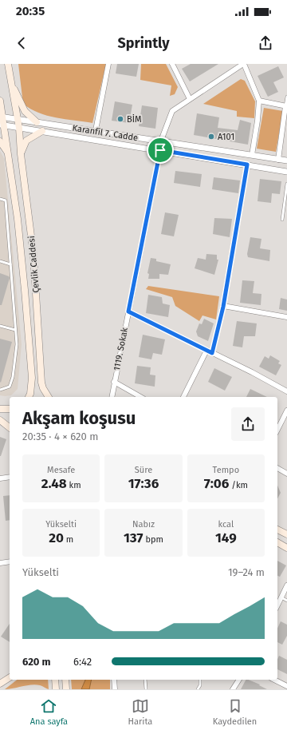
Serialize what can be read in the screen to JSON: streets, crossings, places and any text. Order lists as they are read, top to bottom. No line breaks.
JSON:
{"streets":{"main road":["Çevlik Caddesi"],"street":["Karanfil 7. Cadde","1119. Sokak"]},"crossings":[["Karanfil 7. Cadde","Çevlik Caddesi"],["Karanfil 7. Cadde","1119. Sokak"]],"places":["BİM","A101"],"page":{"status":"20:35","header":"Sprintly","heading":["Akşam koşusu","20:35 · 4 × 620 m"],"stats":[["Mesafe","2.48 km"],["Süre","17:36"],["Tempo","7:06 /km"],["Yükselti","20 m"],["Nabız","137 bpm"],["kcal","149"]],"chart":["Yükselti","19–24 m"],"list":[{"name":"620 m","note":"6:42"}],"tabs":["Ana sayfa","Harita","Kaydedilen"]}}
